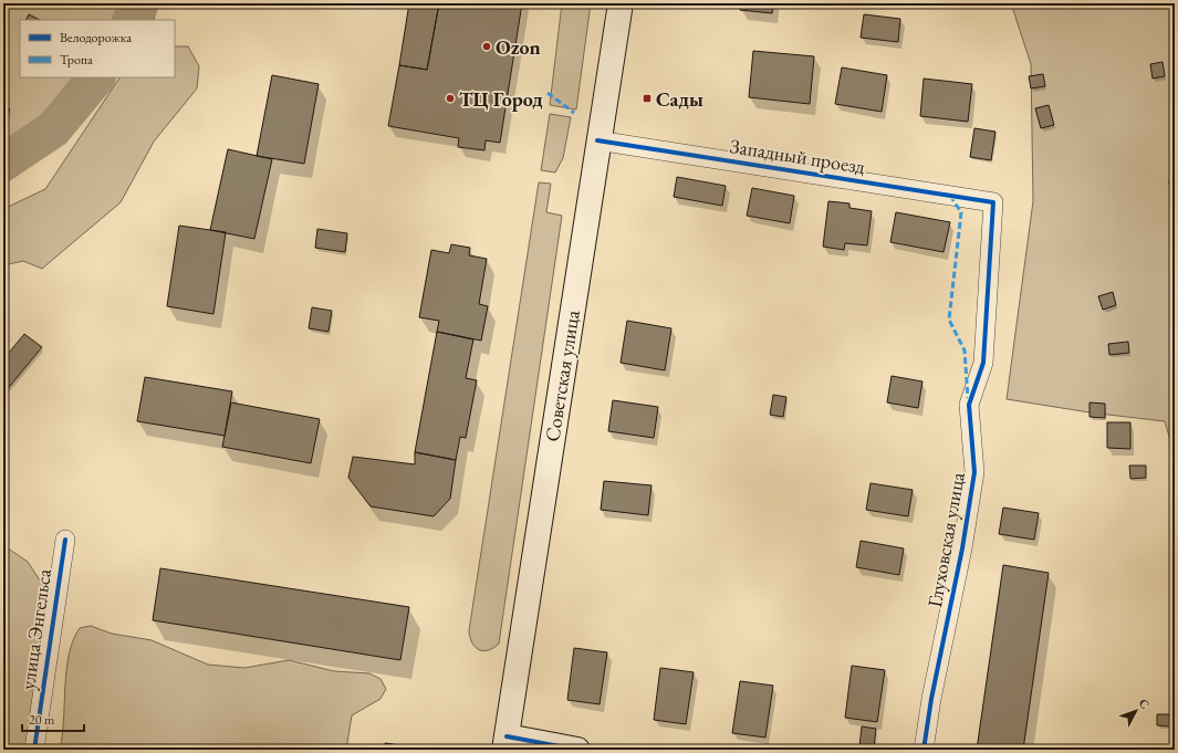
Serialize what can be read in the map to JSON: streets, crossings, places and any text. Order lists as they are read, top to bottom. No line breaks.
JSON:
{"streets":{"main road":["Советская улица"],"street":["Западный проезд","Глуховская улица","улица Энгельса"]},"crossings":[["Западный проезд","Советская улица"],["Западный проезд","Глуховская улица"]],"places":{"other":["Ozon","ТЦ Город"],"transit":["Сады"]},"legend":["Велодорожка","Тропа"],"scale_bar":"20 m","north":"top right"}
